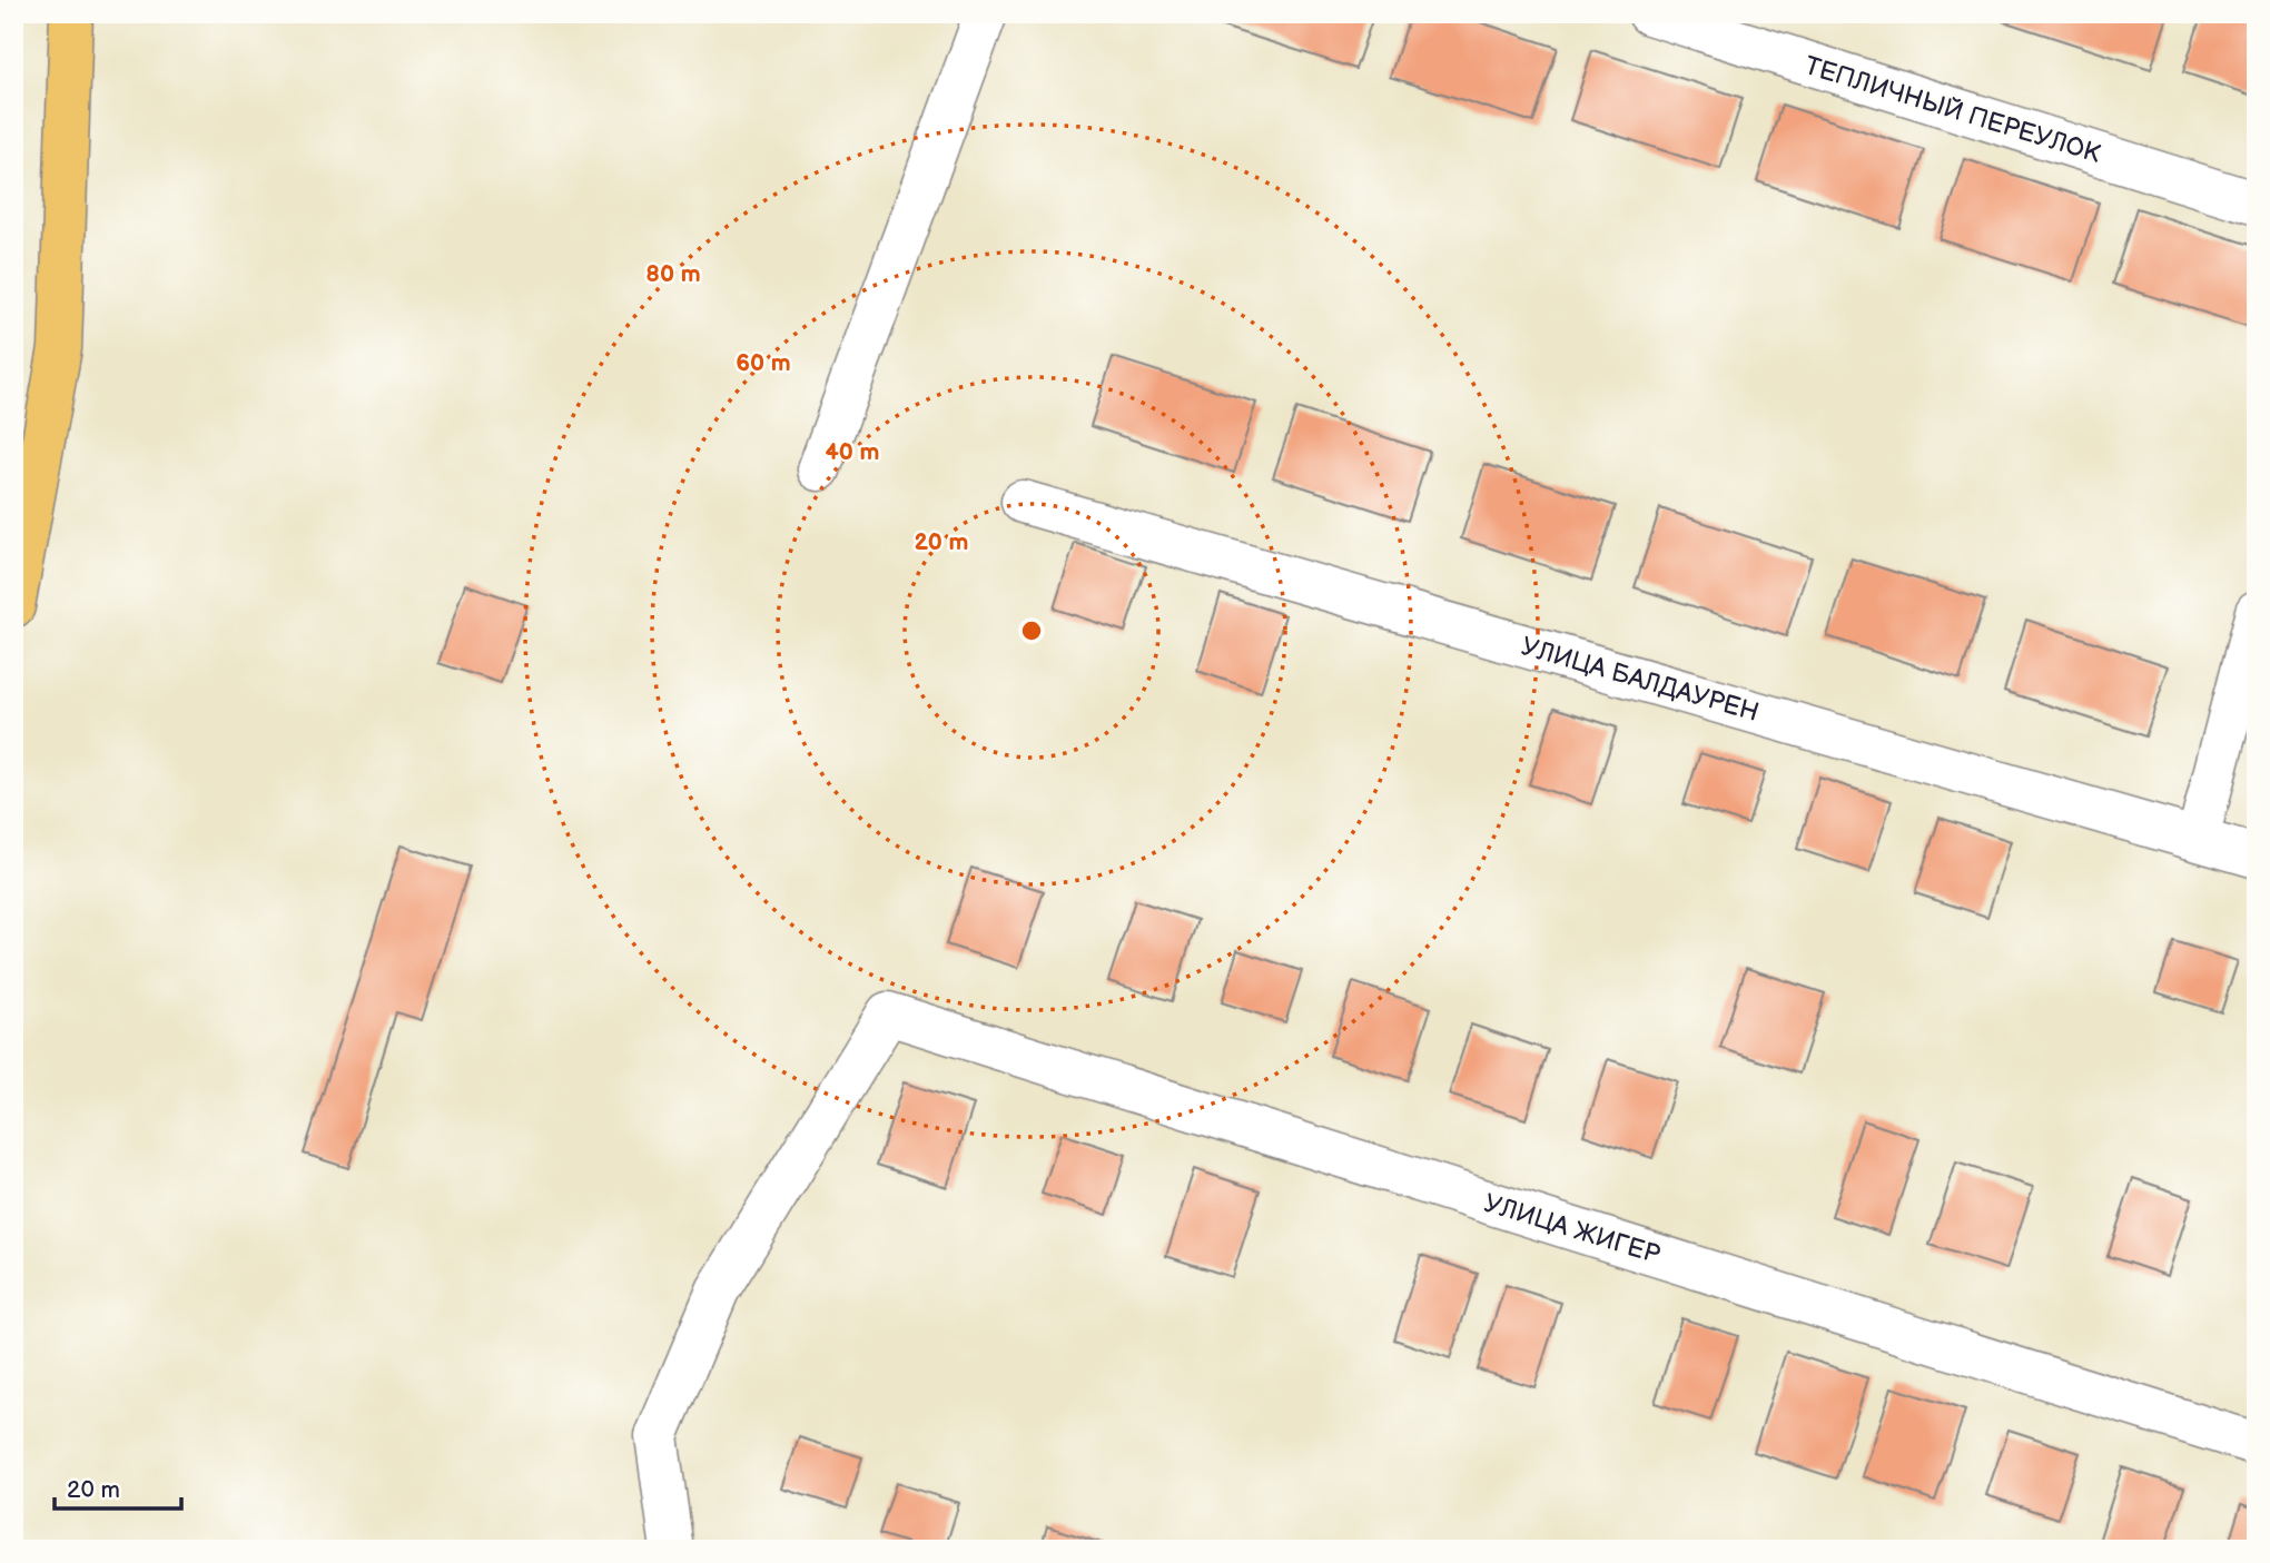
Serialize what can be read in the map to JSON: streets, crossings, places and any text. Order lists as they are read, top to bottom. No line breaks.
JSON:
{"streets":{"street":["ТЕПЛИЧНЫЙ ПЕРЕУЛОК","УЛИЦА БАЛДАУРЕН","УЛИЦА ЖИГЕР"]},"scale_bar":"20 m","rings":["80 m","60 m","40 m","20 m"]}
